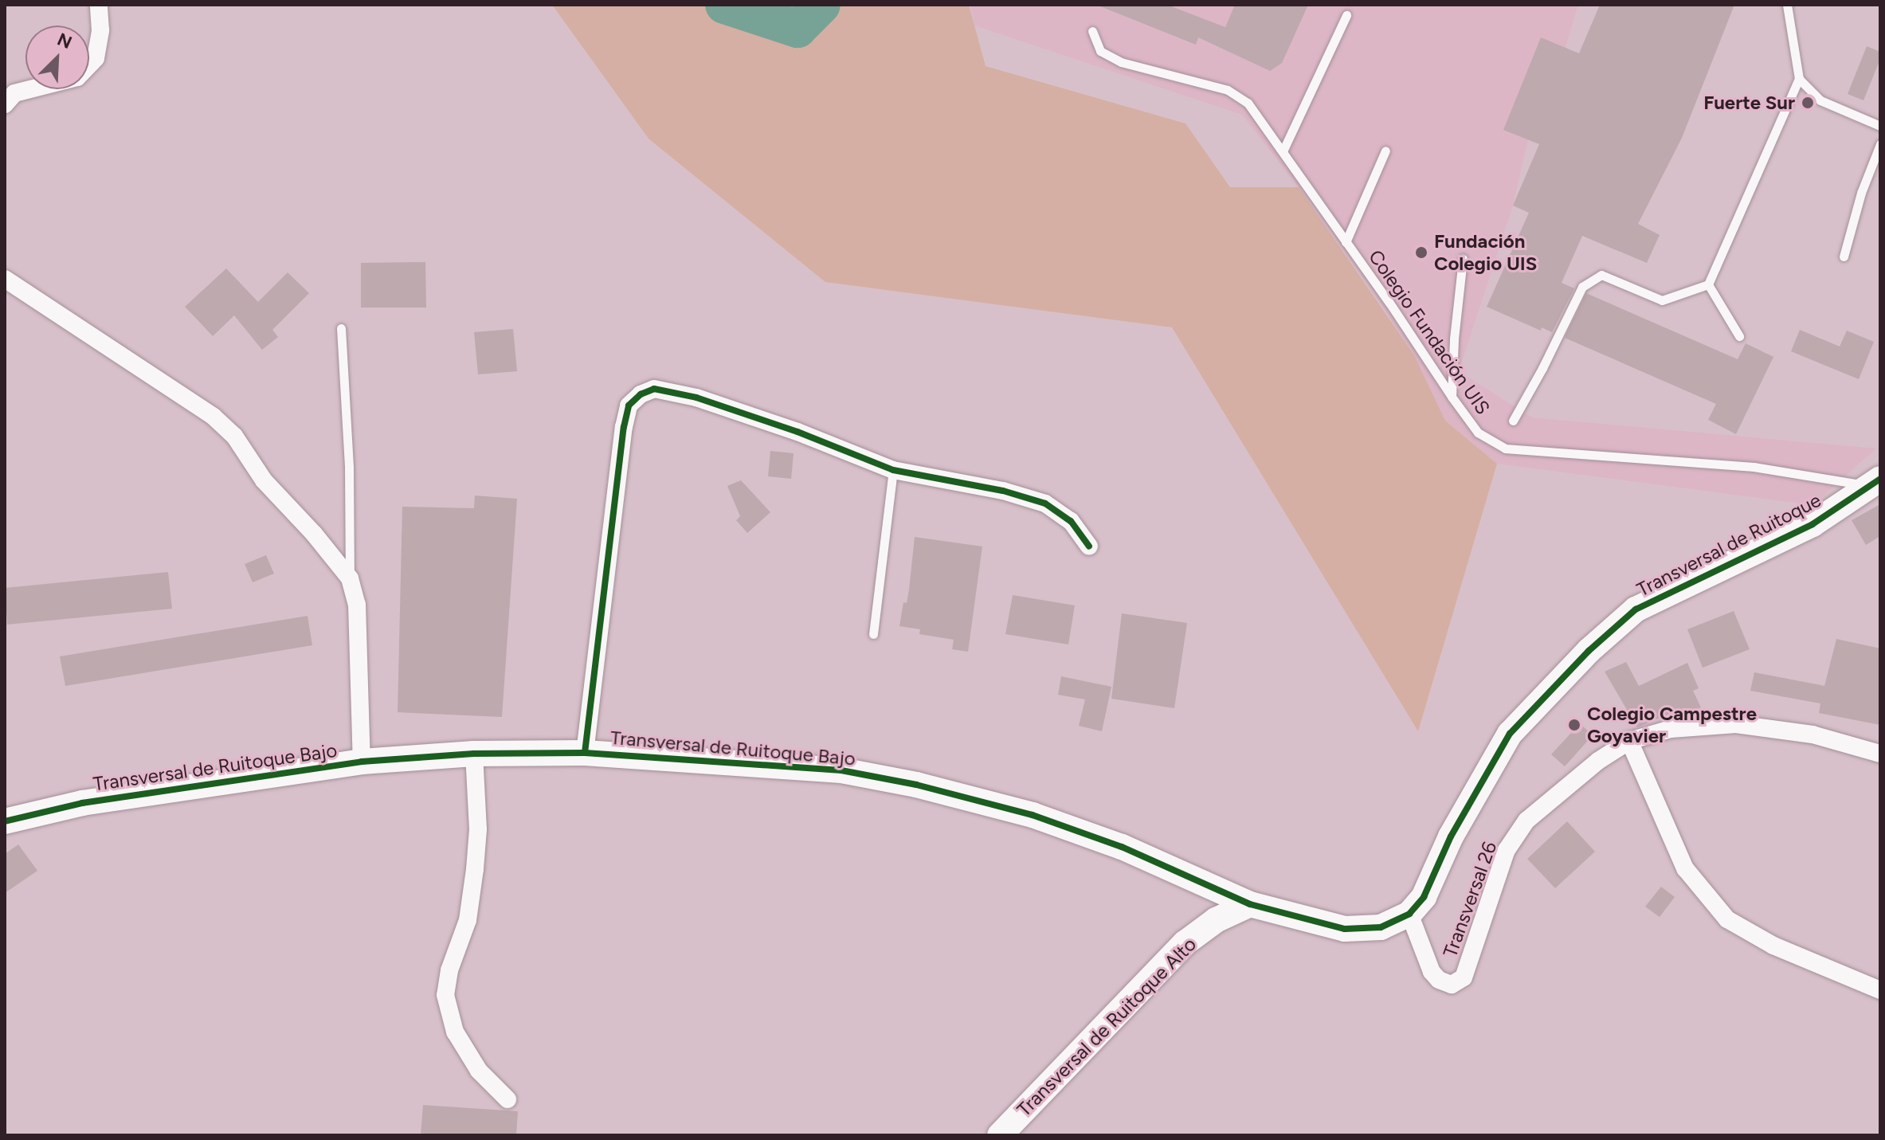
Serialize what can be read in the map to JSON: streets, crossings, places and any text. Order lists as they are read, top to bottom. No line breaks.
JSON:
{"streets":{"street":["Transversal de Ruitoque","Transversal de Ruitoque Bajo","Transversal 26","Transversal de Ruitoque Alto"],"lane":["Colegio Fundación UIS"]},"crossings":[["Colegio Fundación UIS","Transversal de Ruitoque"],["Transversal de Ruitoque","Transversal de Ruitoque Bajo"],["Transversal de Ruitoque","Transversal 26"],["Transversal de Ruitoque","Transversal de Ruitoque Alto"],["Transversal de Ruitoque Bajo","Transversal de Ruitoque Alto"]],"places":["Fuerte Sur","Fundación Colegio UIS","Colegio Campestre Goyavier"],"north":"top right"}
